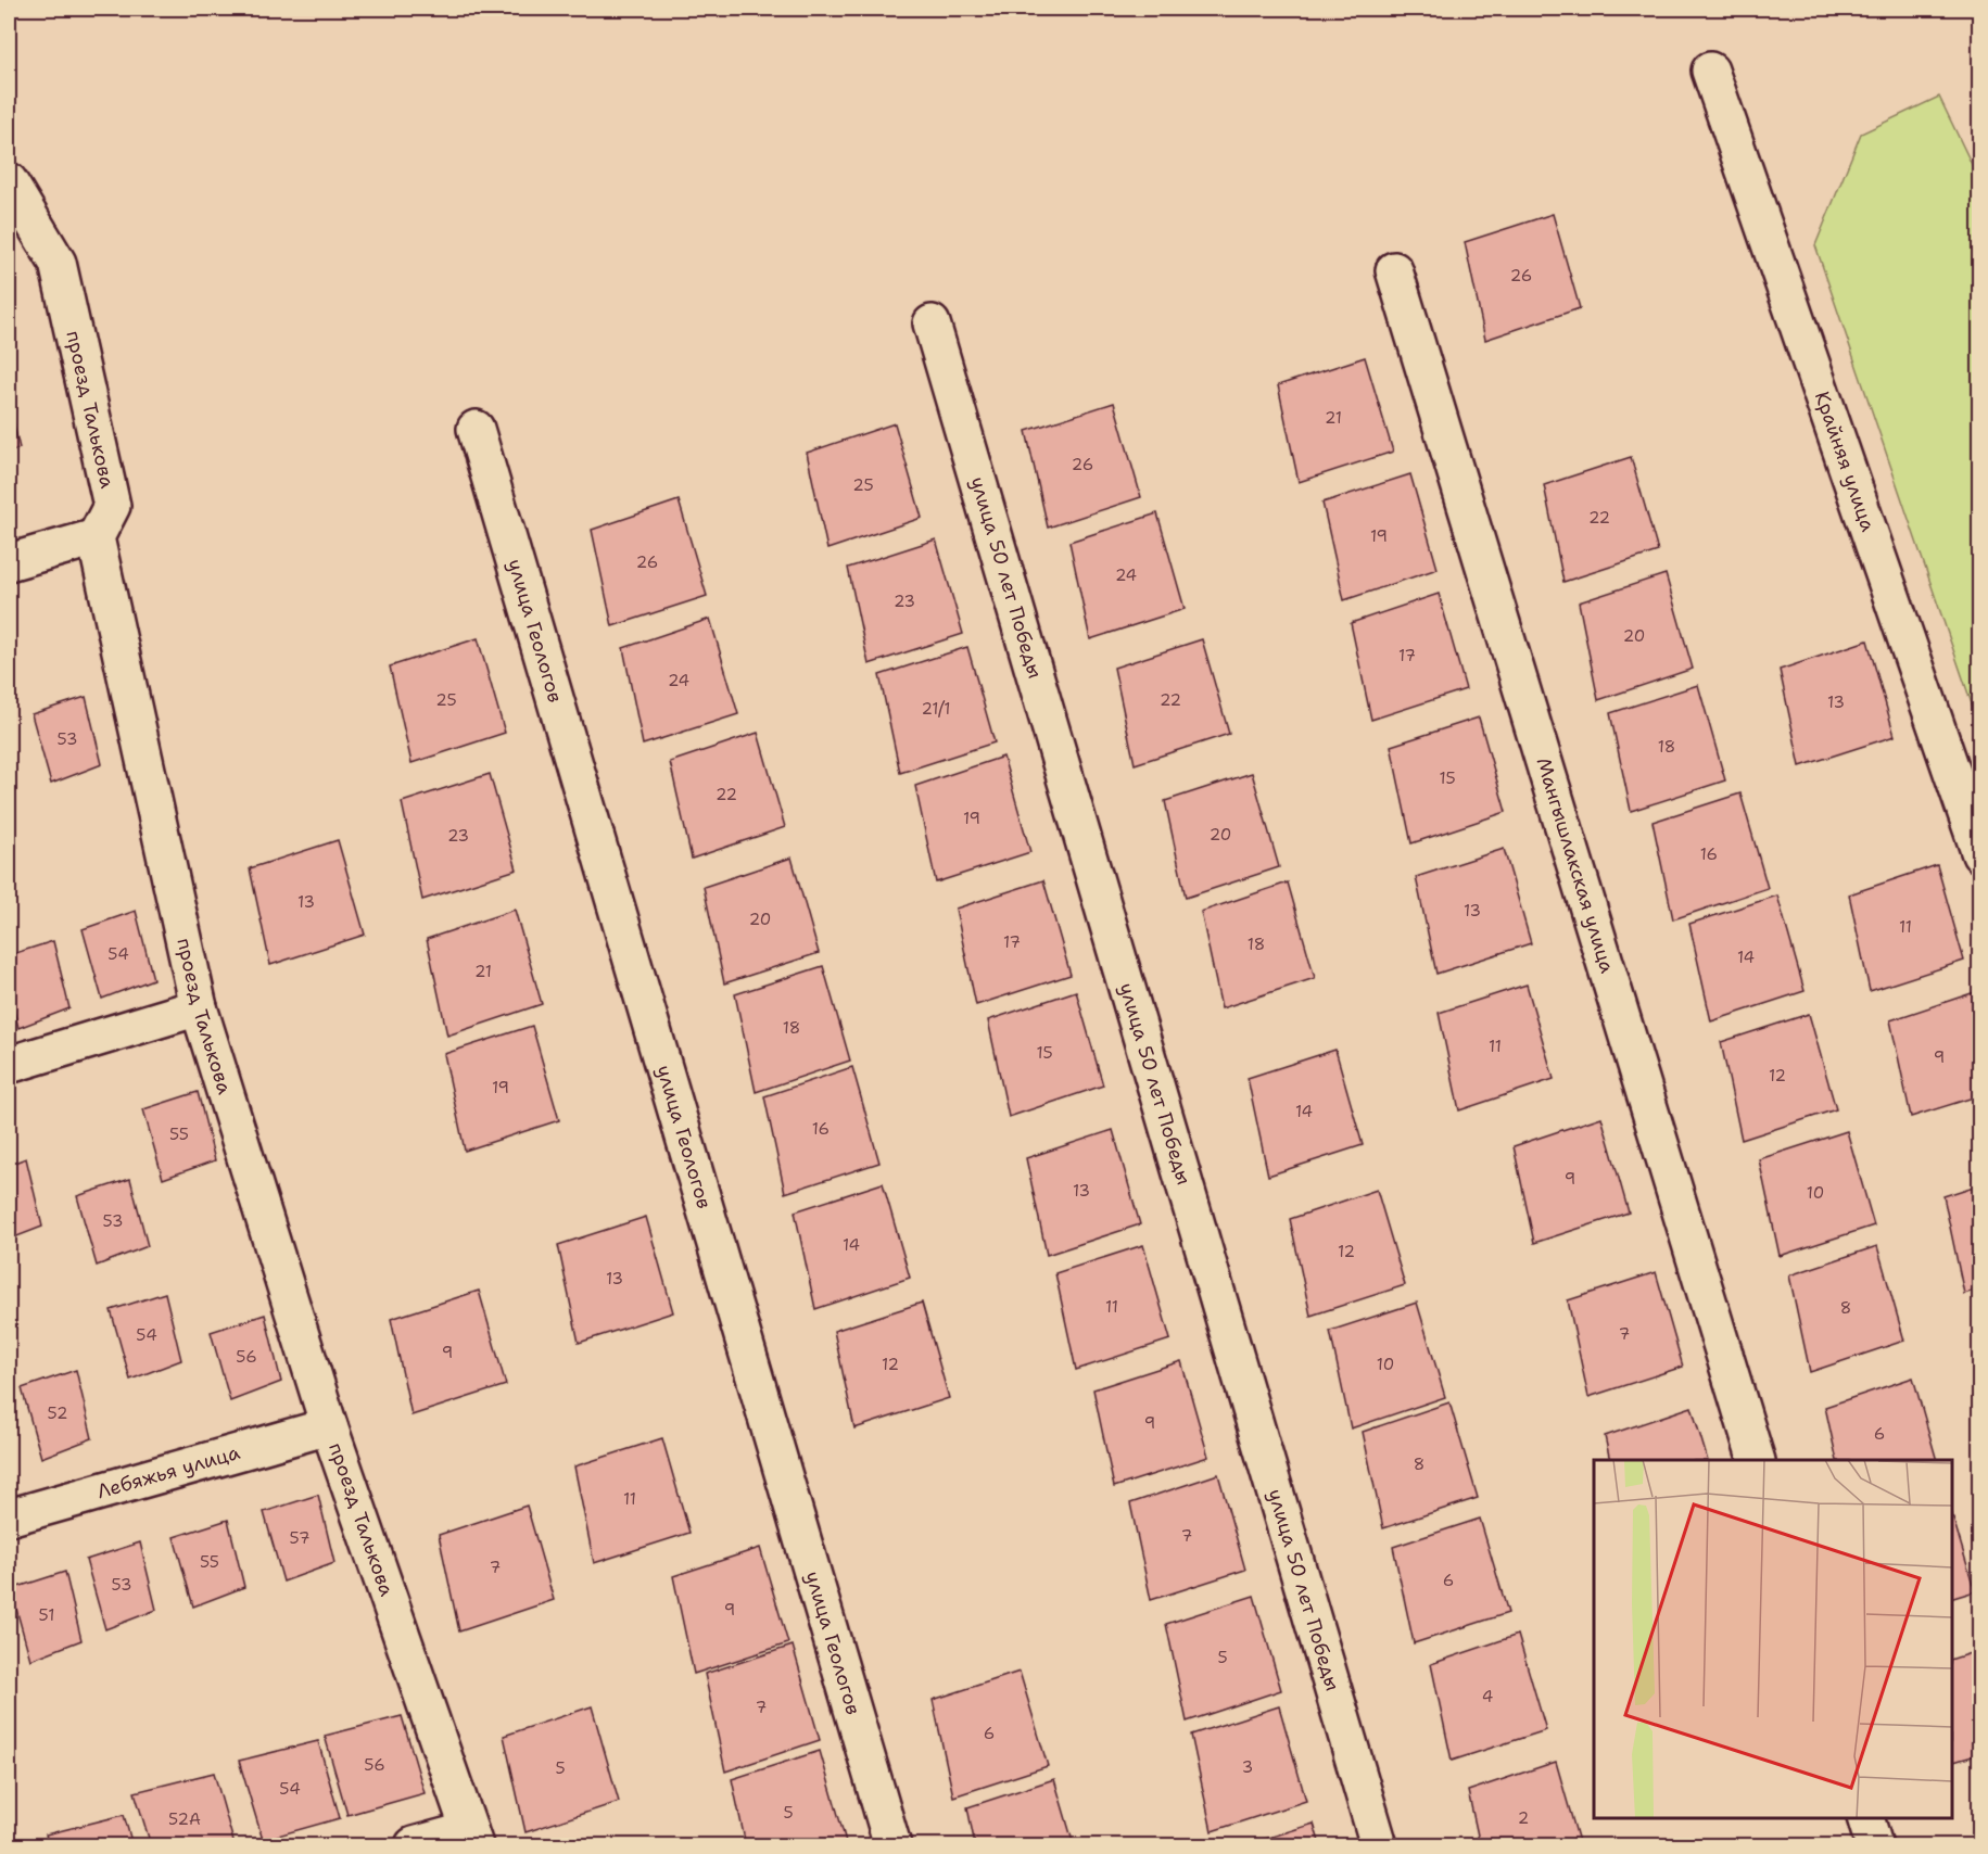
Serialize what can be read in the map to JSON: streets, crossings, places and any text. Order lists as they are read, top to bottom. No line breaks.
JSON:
{"streets":{"street":["проезд Талькова","Крайняя улица","улица 50 лет Победы","улица Геологов","Мангышлакская улица","Лебяжья улица"]},"crossings":[["проезд Талькова","Лебяжья улица"]],"house_numbers":["26","21","26","25","22","19","26","24","23","20","17","24","25","22","13","21/1","53","18","15","22","19","20","23","16","13","13","20","11","17","18","54","14","21","18","11","15","9","12","19","14","16","55","9","13","10","53","14","12","13","11","8","7","54","9","56","12","10","52","9","6","8","11","7","57","55","7","6","53","9","51","5","4","7","6","56","3","5","54","5","2","52А"]}
